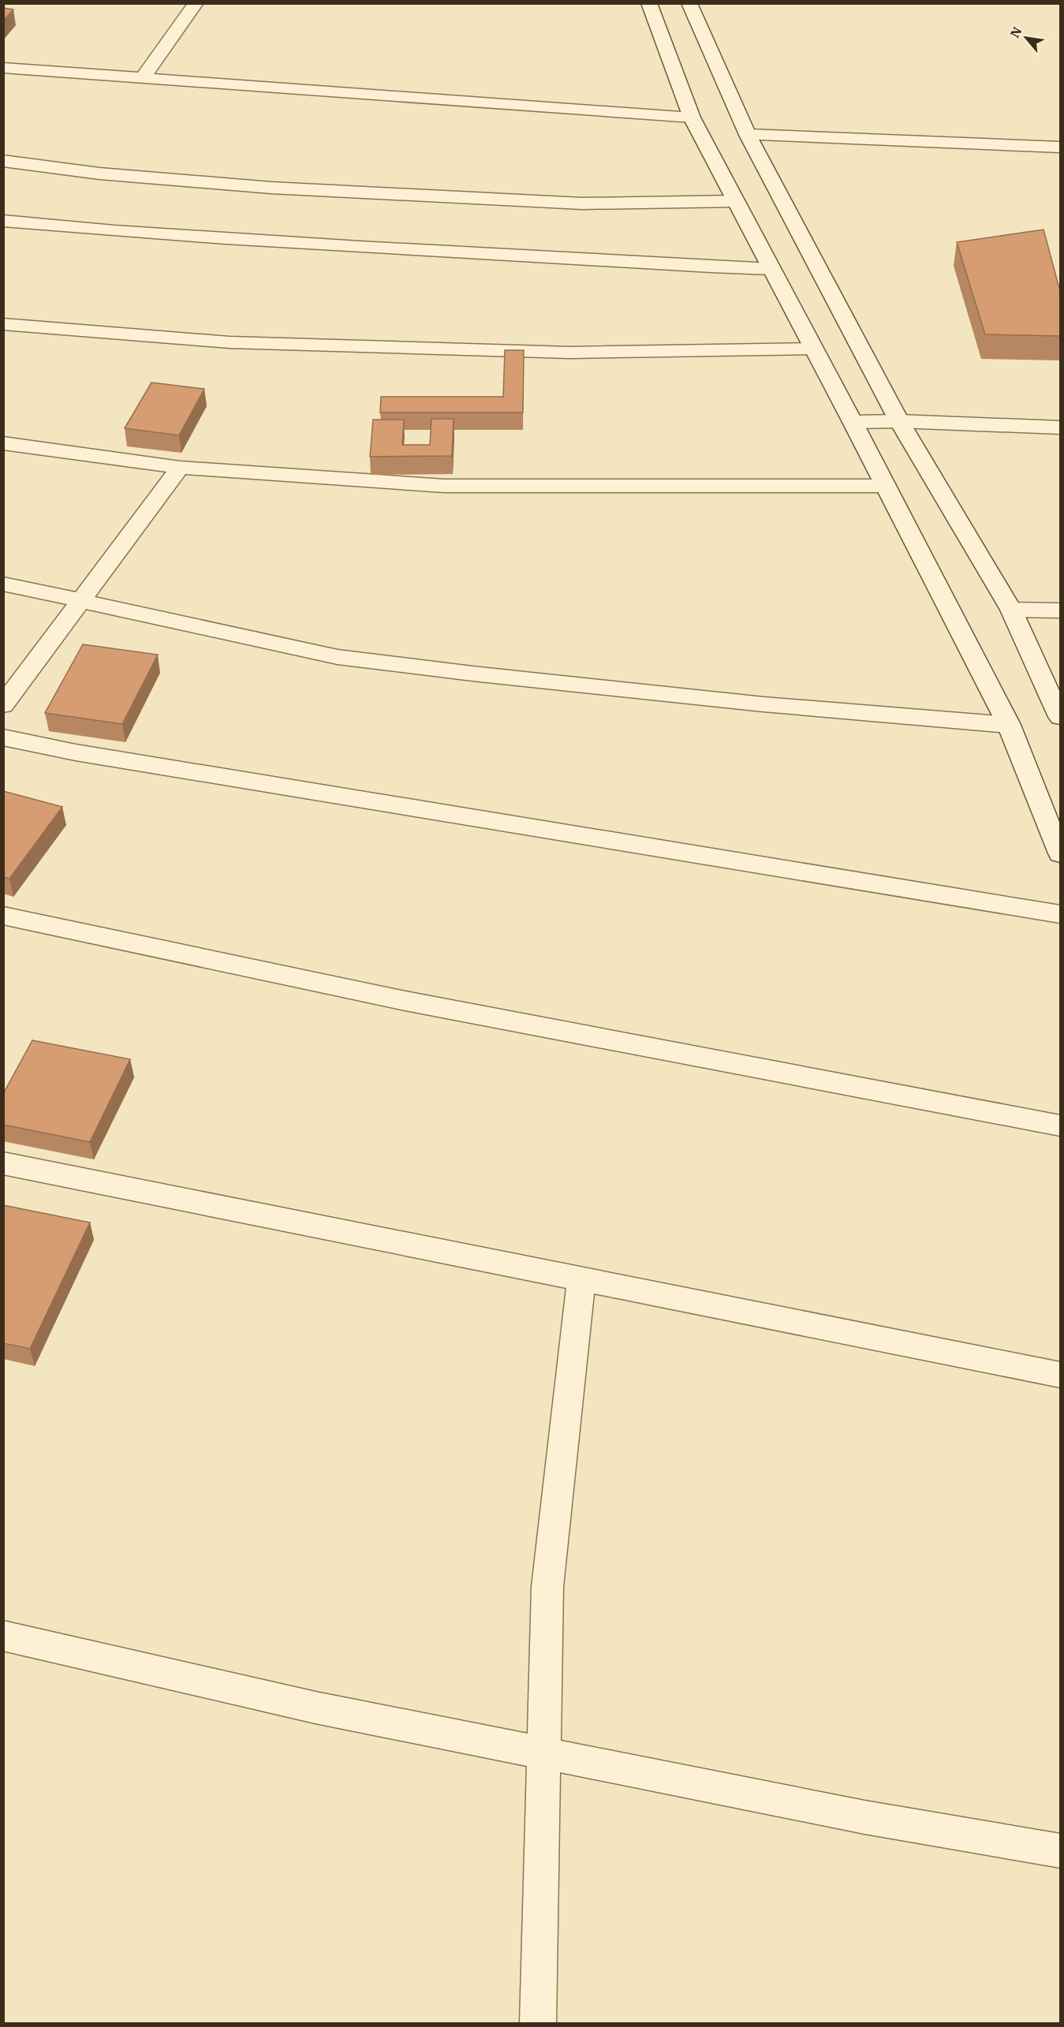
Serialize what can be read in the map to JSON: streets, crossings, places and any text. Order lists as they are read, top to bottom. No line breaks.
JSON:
{"north":"top left"}
